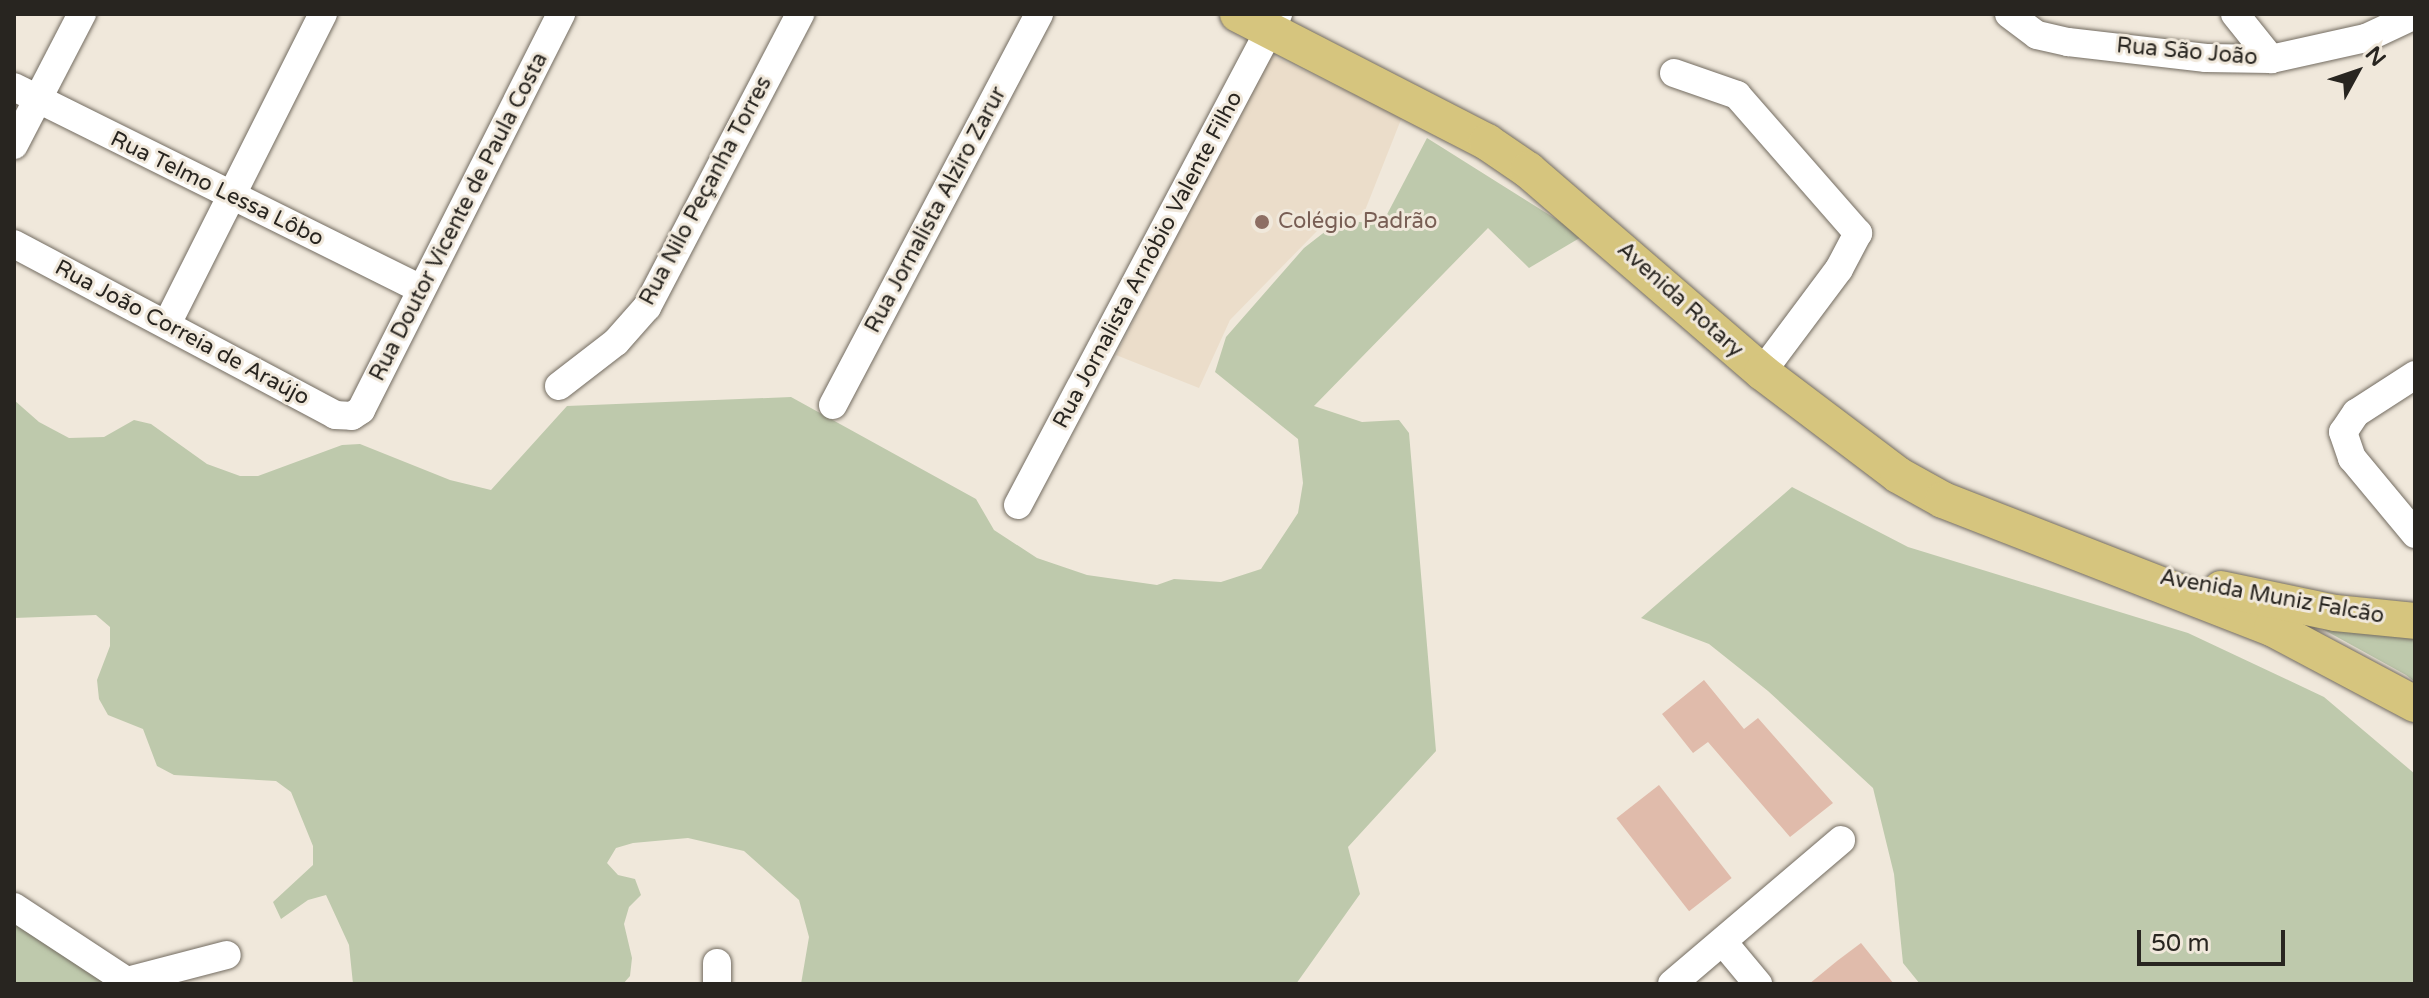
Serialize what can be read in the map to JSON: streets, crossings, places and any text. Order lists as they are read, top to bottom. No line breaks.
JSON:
{"streets":{"main road":["Avenida Rotary","Avenida Muniz Falcão"],"street":["Rua São João","Rua Telmo Lessa Lôbo","Rua Nilo Peçanha Torres","Rua Jornalista Alziro Zarur","Rua Doutor Vicente de Paula Costa","Rua Jornalista Arnóbio Valente Filho","Rua João Correia de Araújo"]},"crossings":[["Rua Telmo Lessa Lôbo","Rua Doutor Vicente de Paula Costa"],["Rua Doutor Vicente de Paula Costa","Rua João Correia de Araújo"],["Rua Jornalista Arnóbio Valente Filho","Avenida Rotary"],["Avenida Rotary","Avenida Muniz Falcão"]],"places":["Colégio Padrão"],"scale_bar":"50 m","north":"top right"}
